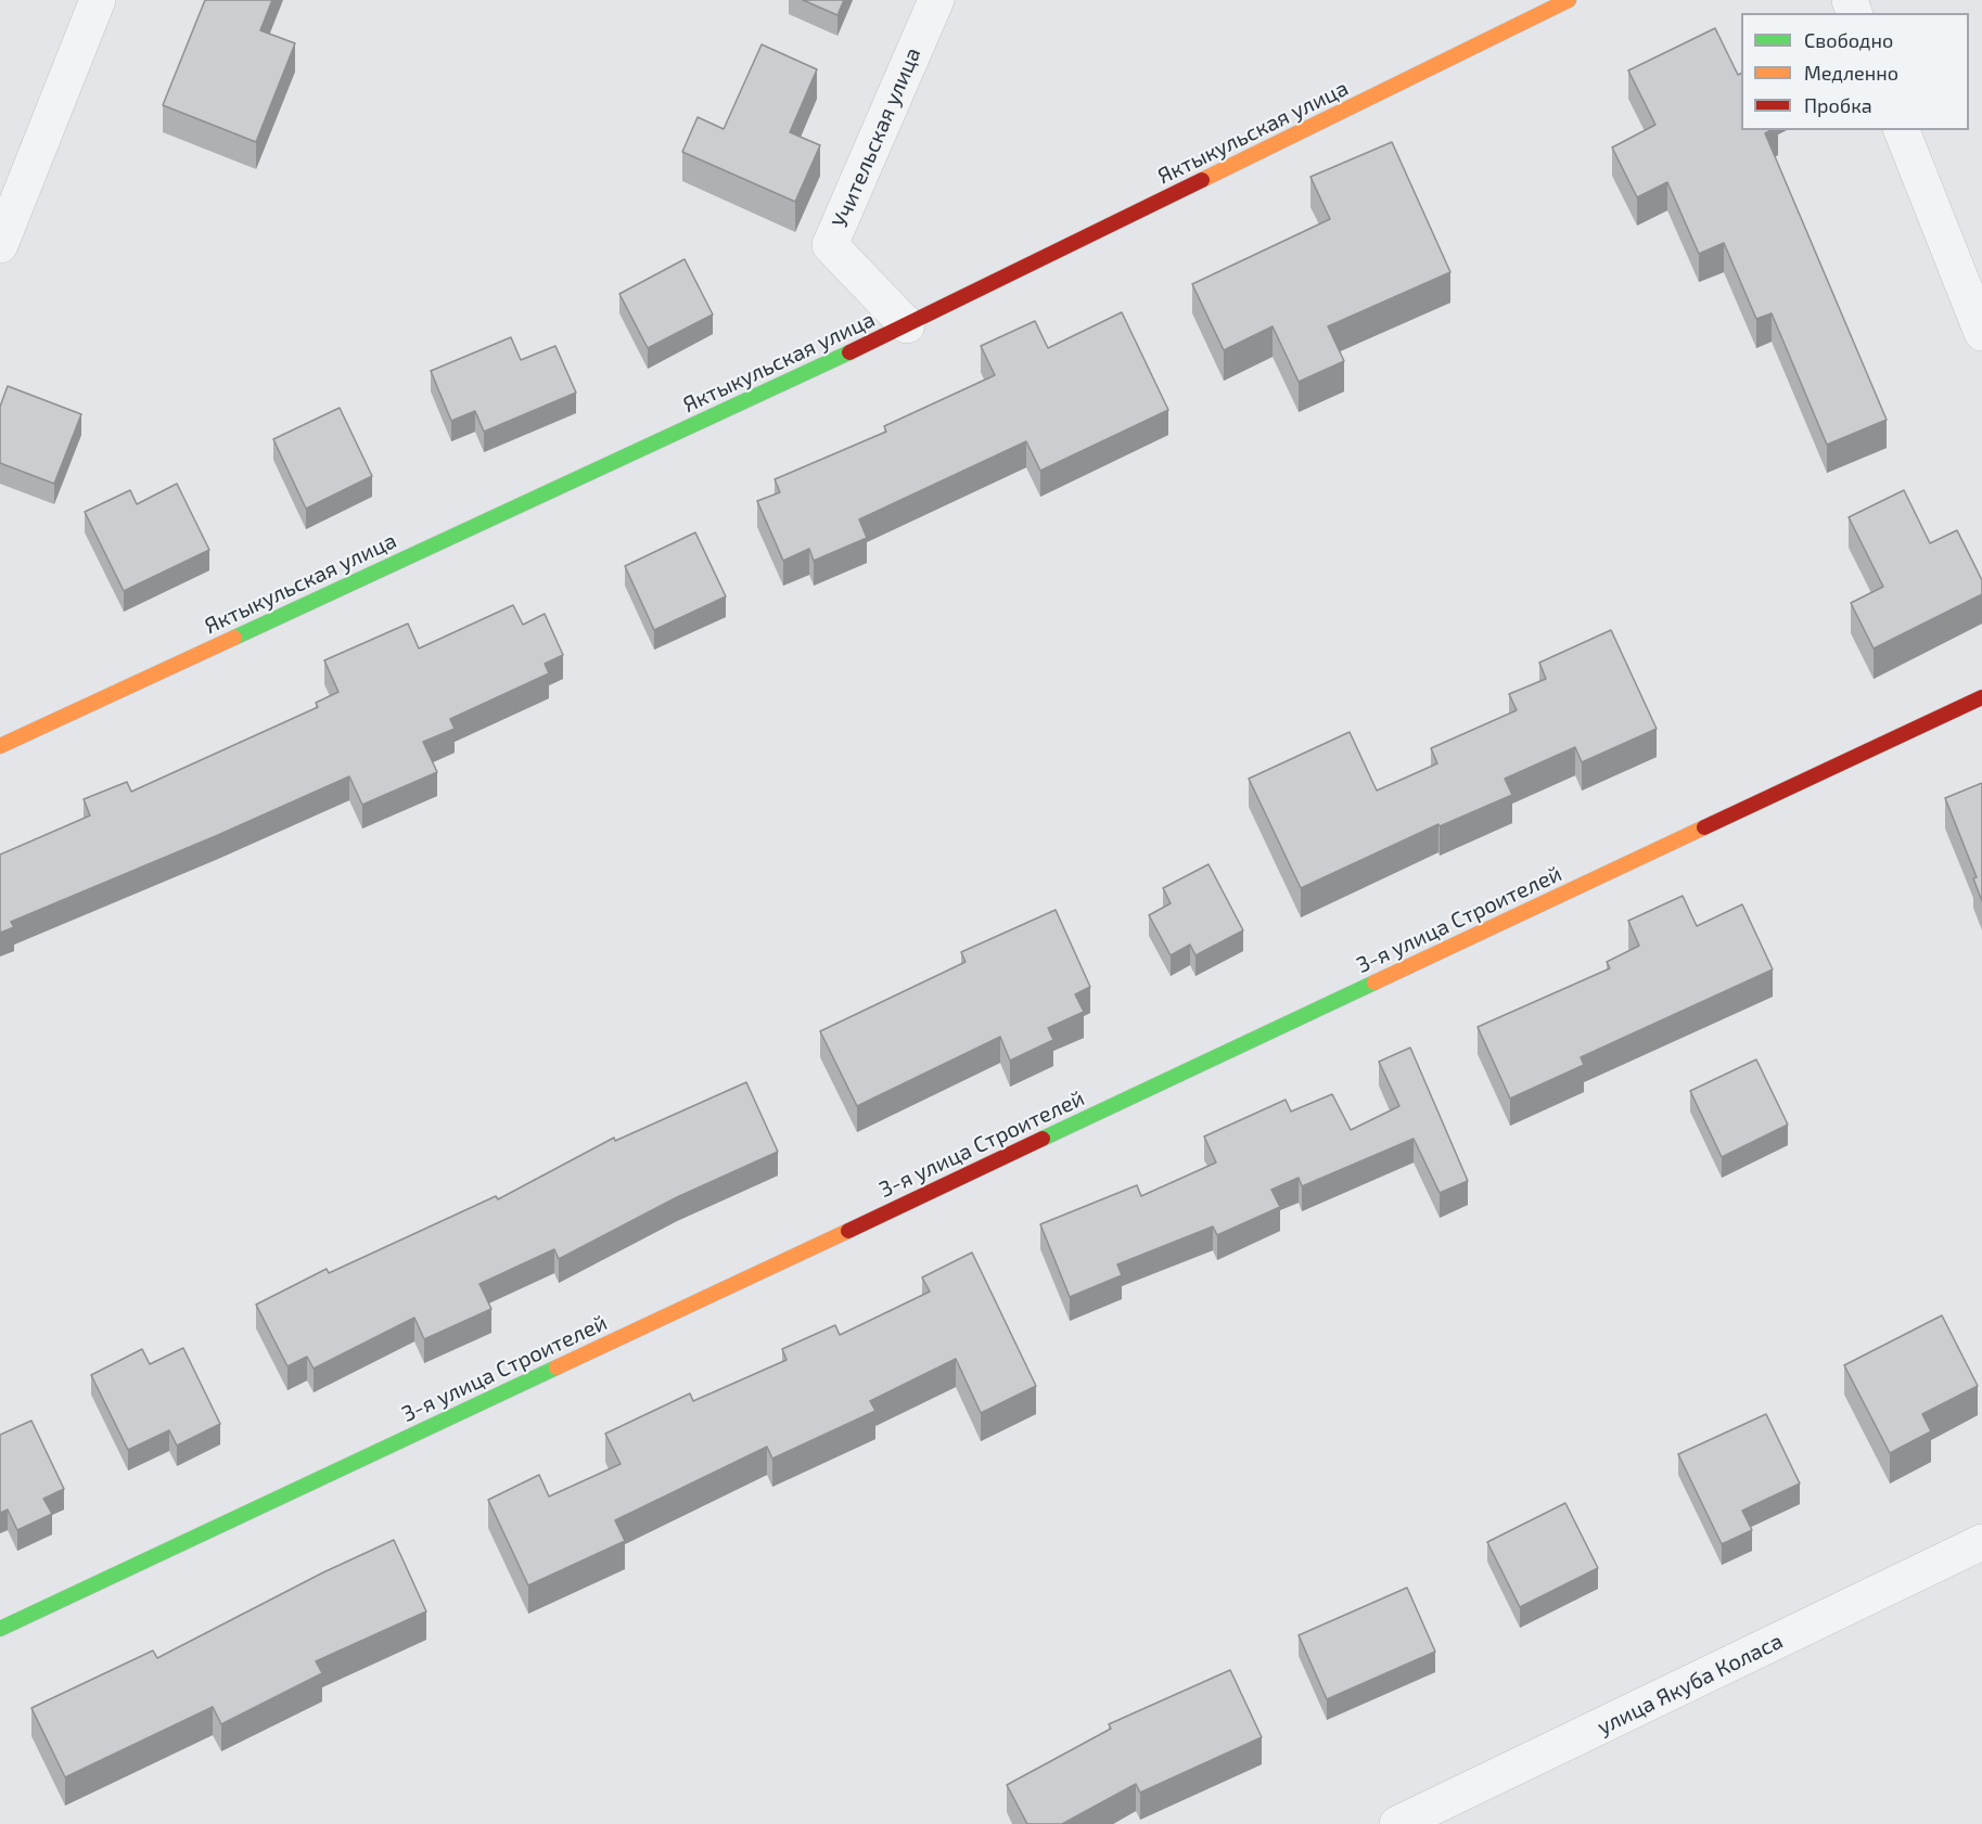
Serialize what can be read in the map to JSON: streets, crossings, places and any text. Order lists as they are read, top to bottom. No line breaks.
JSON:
{"streets":{"street":["Яктыкульская улица","Учительская улица","3-я улица Строителей","улица Якуба Коласа"]},"crossings":[["Яктыкульская улица","Учительская улица"]],"legend":["Свободно","Медленно","Пробка"]}
